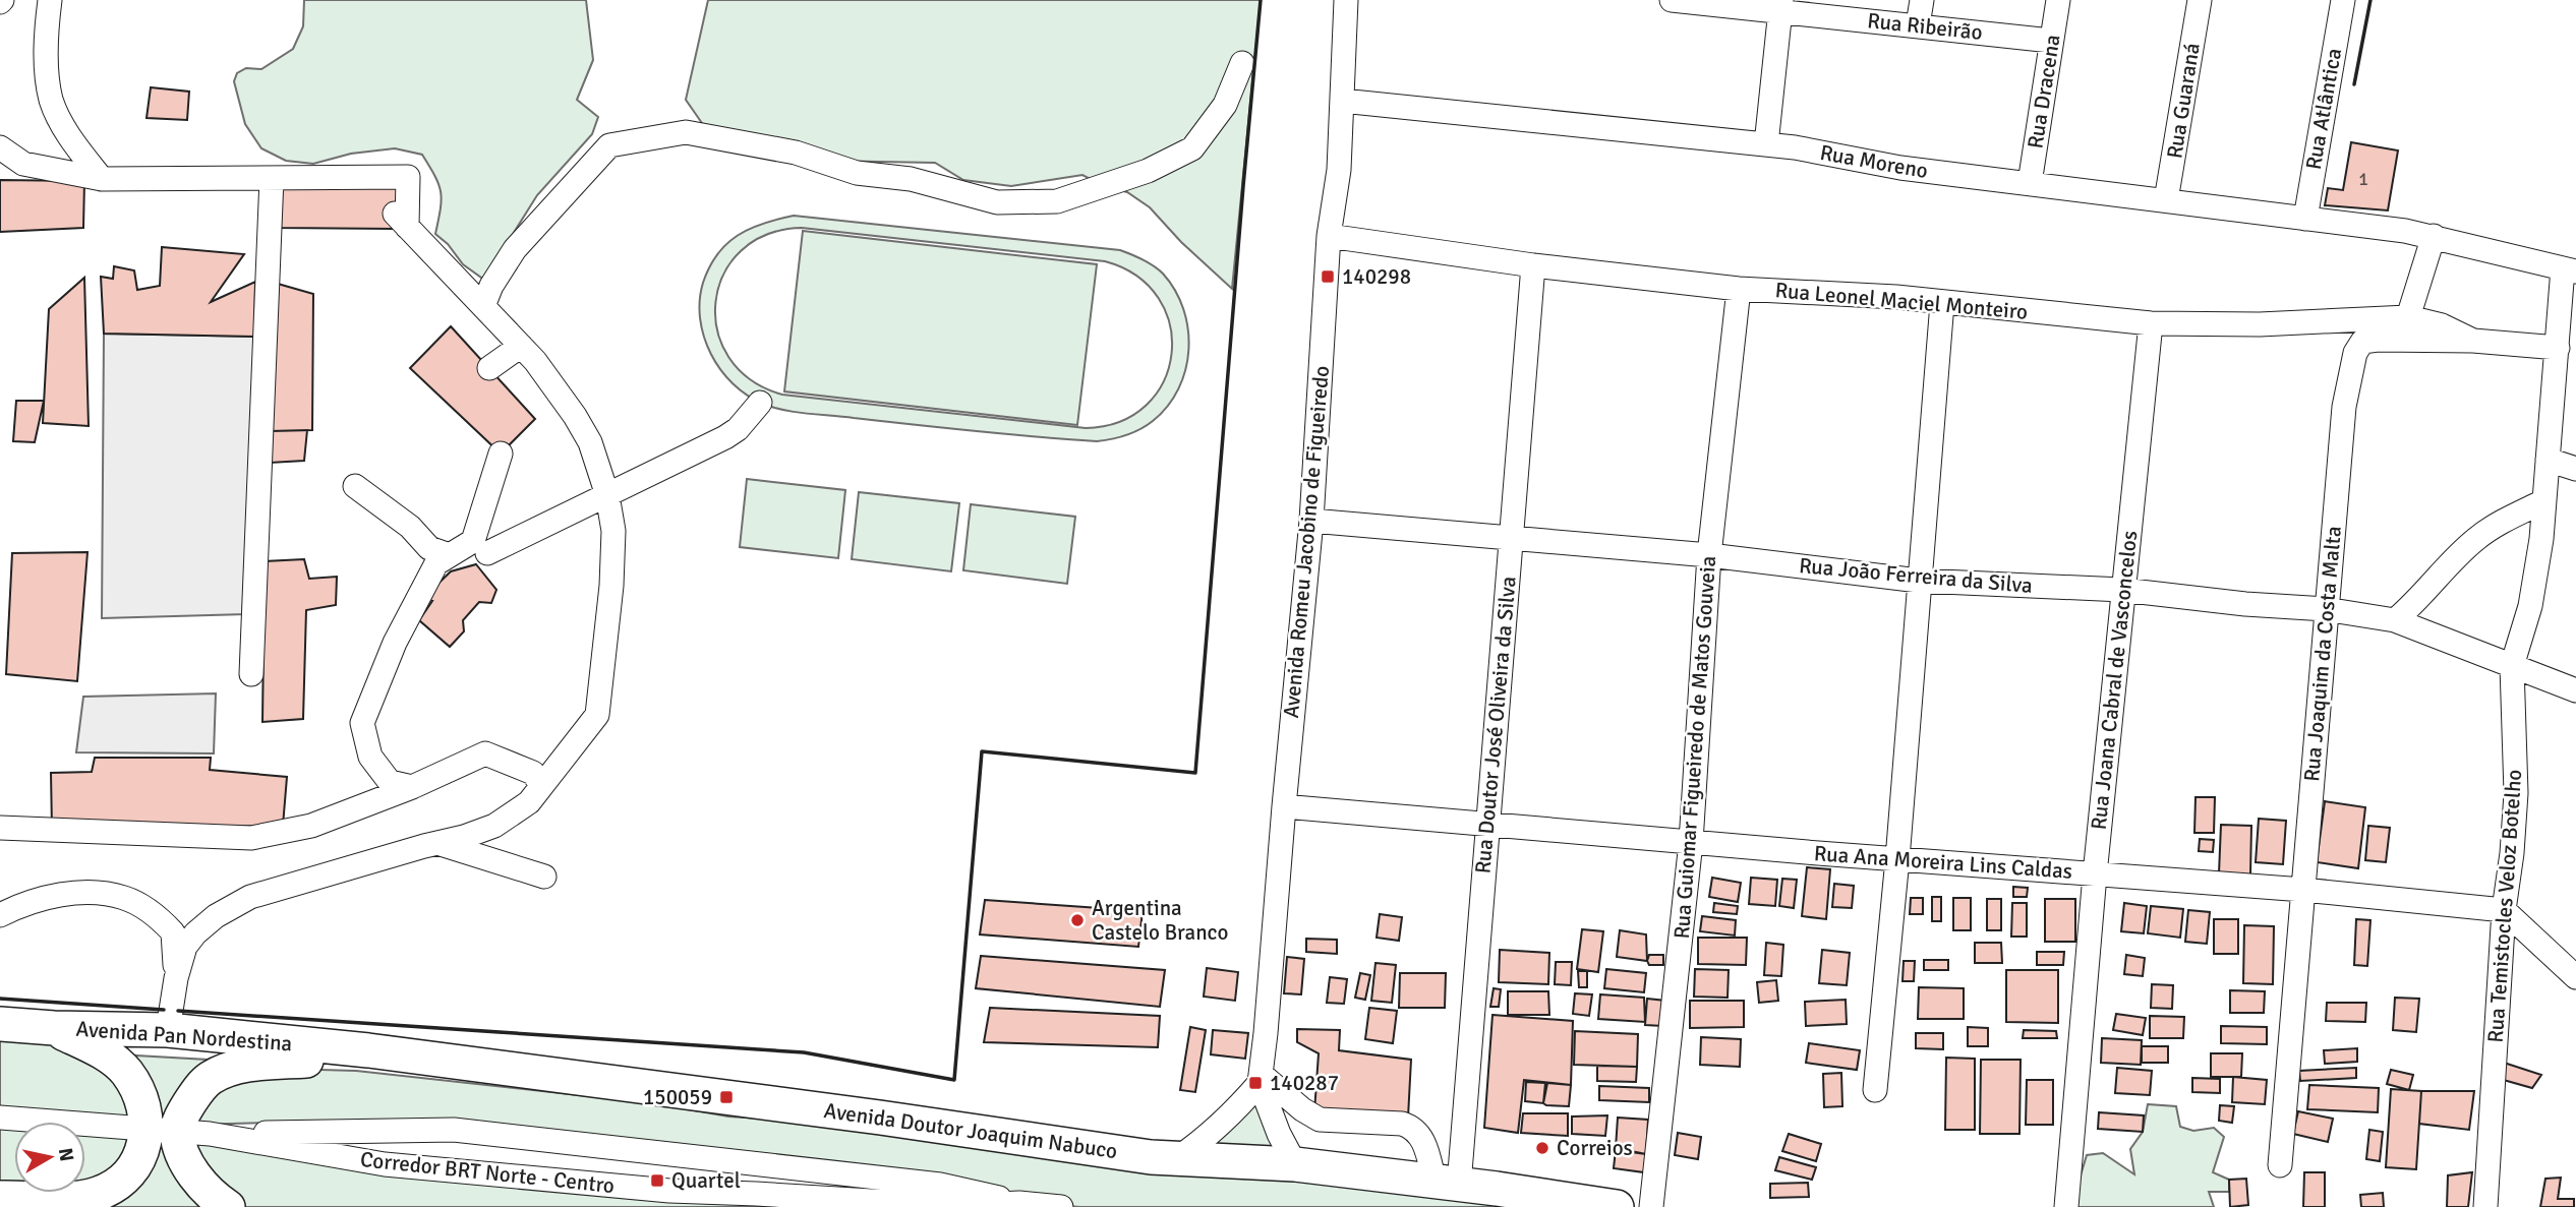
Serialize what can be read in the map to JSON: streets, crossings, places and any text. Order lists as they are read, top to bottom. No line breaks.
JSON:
{"streets":{"highway":["Avenida Pan Nordestina","Avenida Doutor Joaquim Nabuco"],"street":["Rua Ribeirão","Rua Dracena","Rua Guaraná","Rua Atlântica","Rua Moreno","Rua Leonel Maciel Monteiro","Avenida Romeu Jacobino de Figueiredo","Rua João Ferreira da Silva","Rua Joaquim da Costa Malta","Rua Joana Cabral de Vasconcelos","Rua Doutor José Oliveira da Silva","Rua Guiomar Figueiredo de Matos Gouveia","Rua Ana Moreira Lins Caldas","Rua Temistocles Veloz Botelho","Corredor BRT Norte - Centro"]},"crossings":[["Rua Ribeirão","Rua Dracena"],["Rua Dracena","Rua Moreno"],["Rua Guaraná","Rua Moreno"],["Rua Atlântica","Rua Moreno"],["Rua Moreno","Avenida Romeu Jacobino de Figueiredo"],["Rua Moreno","Rua Temistocles Veloz Botelho"],["Rua Leonel Maciel Monteiro","Avenida Romeu Jacobino de Figueiredo"],["Rua Leonel Maciel Monteiro","Rua Joaquim da Costa Malta"],["Rua Leonel Maciel Monteiro","Rua Joana Cabral de Vasconcelos"],["Rua Leonel Maciel Monteiro","Rua Doutor José Oliveira da Silva"],["Rua Leonel Maciel Monteiro","Rua Guiomar Figueiredo de Matos Gouveia"],["Avenida Romeu Jacobino de Figueiredo","Rua João Ferreira da Silva"],["Avenida Romeu Jacobino de Figueiredo","Rua Ana Moreira Lins Caldas"],["Avenida Romeu Jacobino de Figueiredo","Avenida Doutor Joaquim Nabuco"],["Rua João Ferreira da Silva","Rua Joaquim da Costa Malta"],["Rua João Ferreira da Silva","Rua Joana Cabral de Vasconcelos"],["Rua João Ferreira da Silva","Rua Doutor José Oliveira da Silva"],["Rua João Ferreira da Silva","Rua Guiomar Figueiredo de Matos Gouveia"],["Rua João Ferreira da Silva","Rua Temistocles Veloz Botelho"],["Rua Joaquim da Costa Malta","Rua Ana Moreira Lins Caldas"],["Rua Joaquim da Costa Malta","Rua Temistocles Veloz Botelho"],["Rua Joana Cabral de Vasconcelos","Rua Ana Moreira Lins Caldas"],["Rua Doutor José Oliveira da Silva","Rua Ana Moreira Lins Caldas"],["Rua Doutor José Oliveira da Silva","Avenida Doutor Joaquim Nabuco"],["Rua Guiomar Figueiredo de Matos Gouveia","Rua Ana Moreira Lins Caldas"],["Rua Ana Moreira Lins Caldas","Rua Temistocles Veloz Botelho"],["Avenida Pan Nordestina","Avenida Doutor Joaquim Nabuco"]],"places":{"transit":["140298","140287","150059","Quartel"],"other":["Argentina Castelo Branco","Correios"]},"house_numbers":["1"],"north":"right"}
